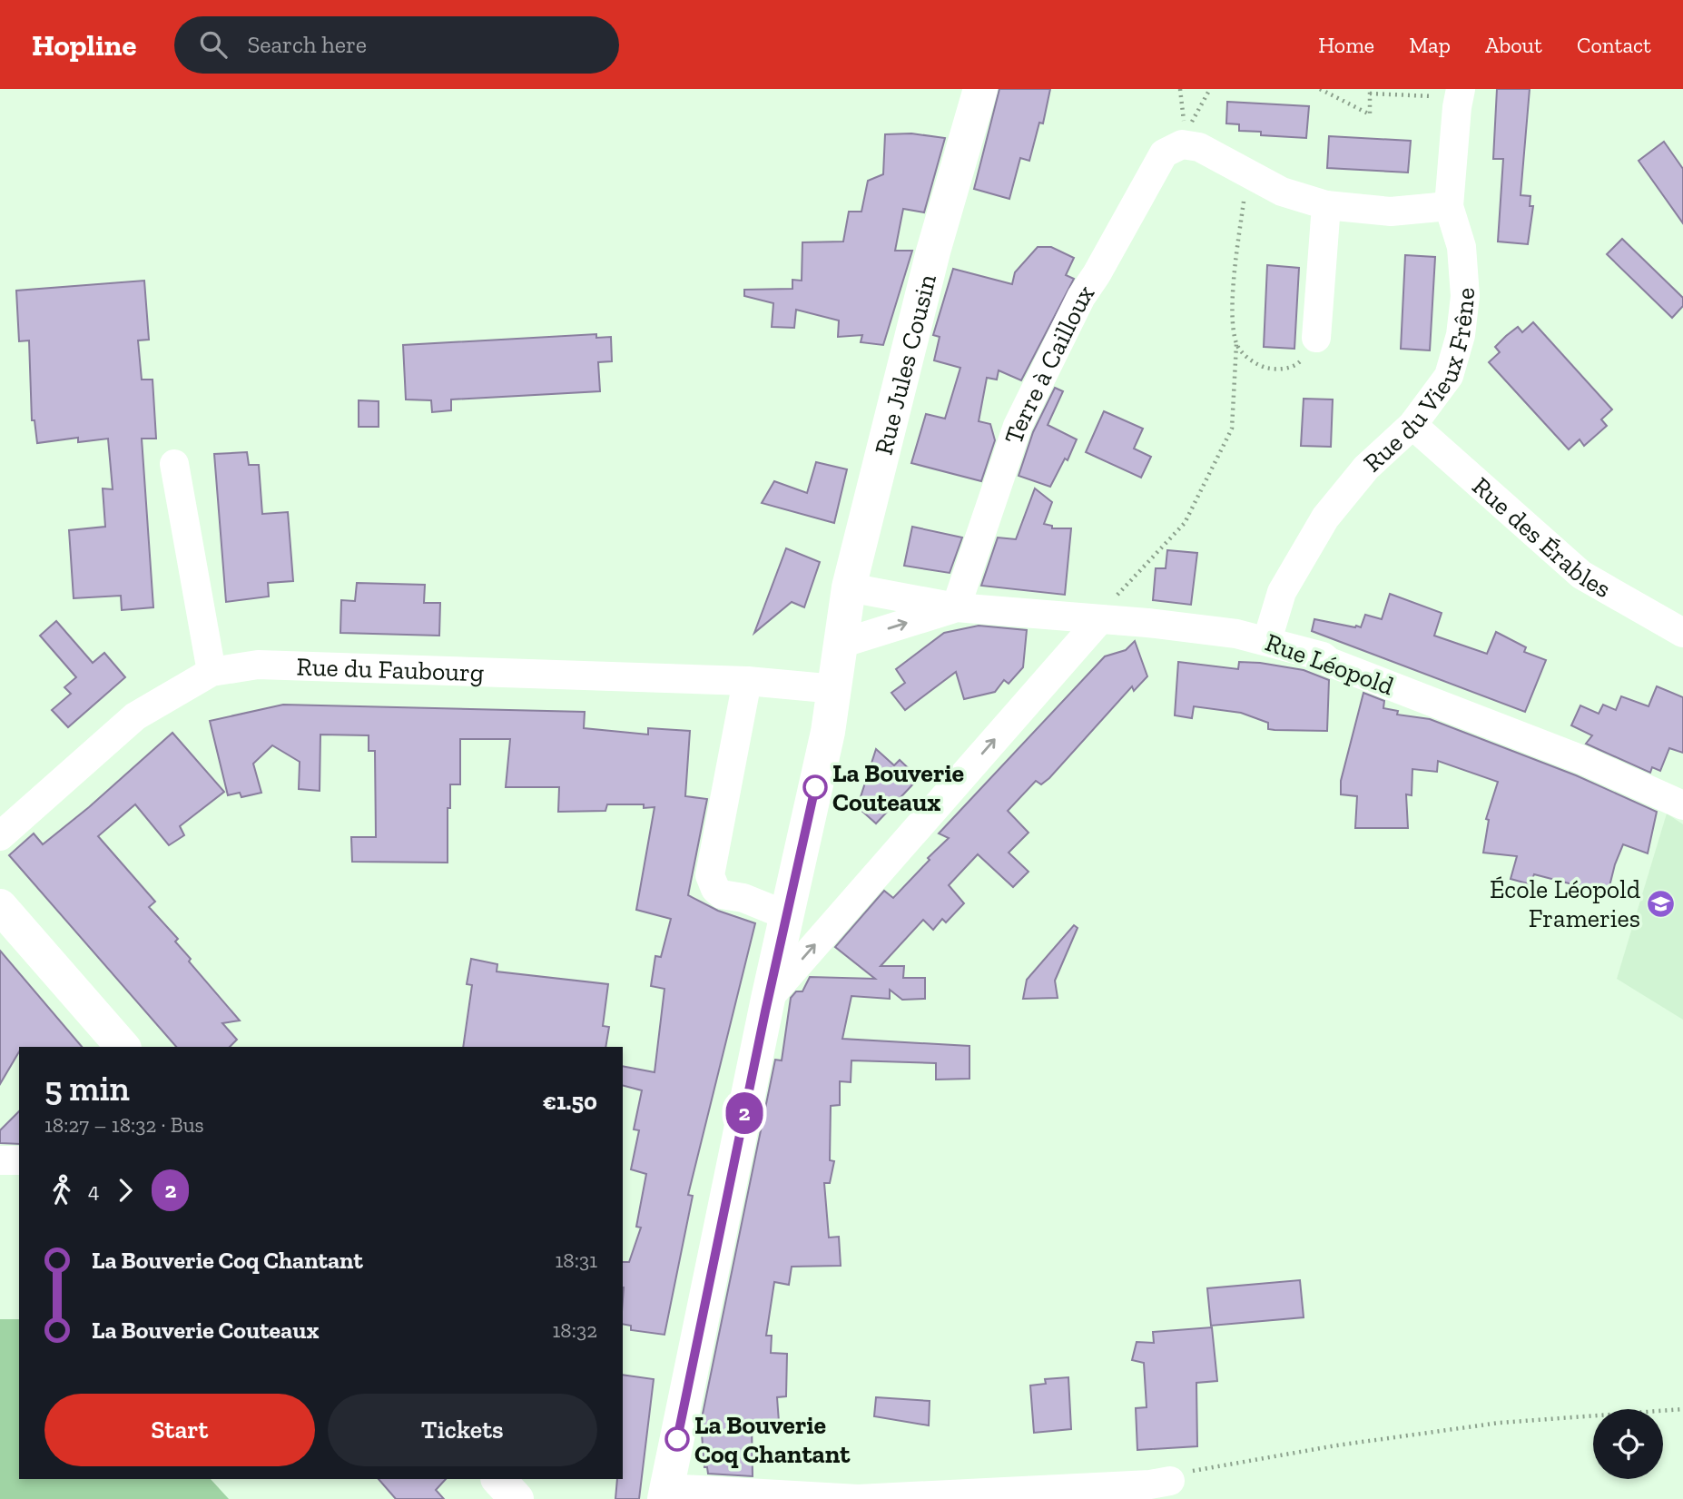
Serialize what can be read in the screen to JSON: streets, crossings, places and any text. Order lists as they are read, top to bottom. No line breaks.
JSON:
{"streets":{"street":["Rue Jules Cousin","Terre à Cailloux","Rue du Vieux Frêne","Rue des Érables","Rue Léopold","Rue du Faubourg"]},"crossings":[["Rue Jules Cousin","Rue Léopold"],["Rue Jules Cousin","Rue du Faubourg"],["Terre à Cailloux","Rue Léopold"],["Rue du Vieux Frêne","Rue des Érables"],["Rue du Vieux Frêne","Rue Léopold"]],"places":{"other":["La Bouverie Couteaux","La Bouverie Coq Chantant"],"school or university":["École Léopold Frameries"]},"lines":["bus line 2"],"page":{"header":"Hopline","search":"Search here","nav":["Home","Map","About","Contact"],"on_map":"2","heading":["5 min","18:27 – 18:32 · Bus","€1.50"],"legs":["4","2"],"list":[{"name":"La Bouverie Coq Chantant","value":"18:31"},{"name":"La Bouverie Couteaux","value":"18:32"}],"buttons":["Start","Tickets"]}}
